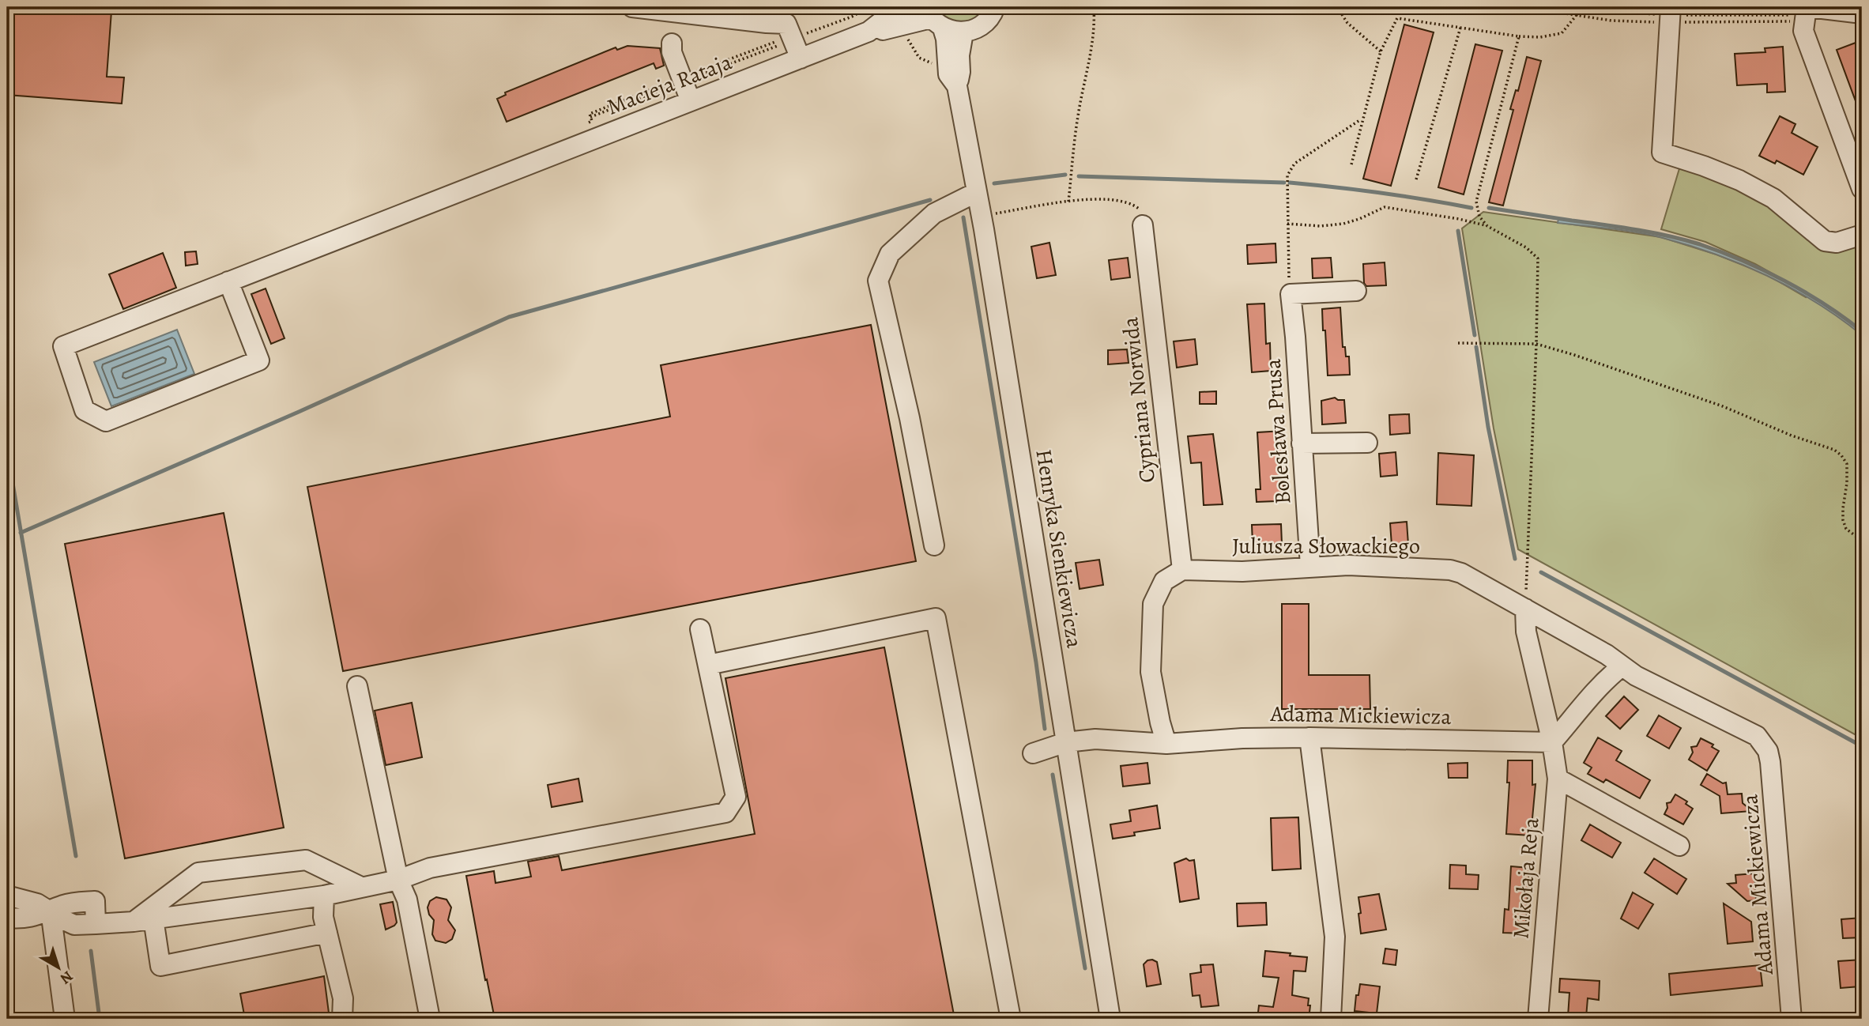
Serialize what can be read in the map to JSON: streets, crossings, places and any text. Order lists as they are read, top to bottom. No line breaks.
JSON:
{"streets":{"street":["Macieja Rataja","Cypriana Norwida","Bolesława Prusa","Juliusza Słowackiego","Henryka Sienkiewicza","Adama Mickiewicza","Mikołaja Reja"]},"crossings":[["Macieja Rataja","Henryka Sienkiewicza"],["Cypriana Norwida","Juliusza Słowackiego"],["Bolesława Prusa","Juliusza Słowackiego"],["Juliusza Słowackiego","Adama Mickiewicza"],["Juliusza Słowackiego","Mikołaja Reja"],["Henryka Sienkiewicza","Adama Mickiewicza"],["Adama Mickiewicza","Mikołaja Reja"]],"north":"bottom right"}
